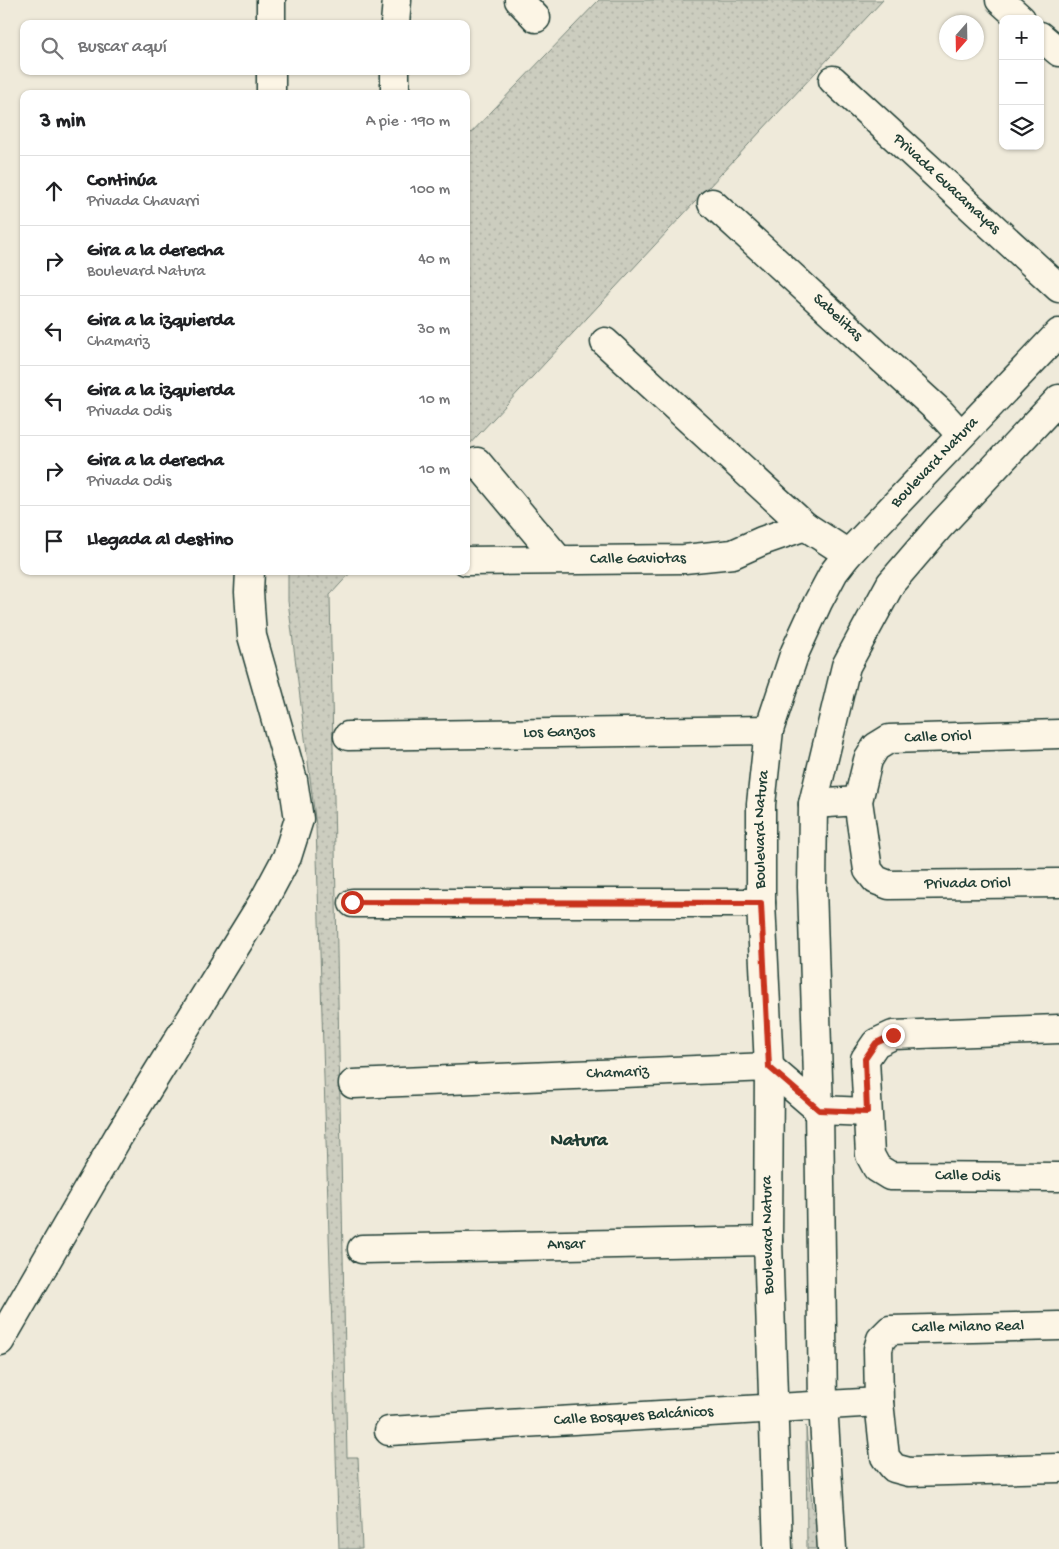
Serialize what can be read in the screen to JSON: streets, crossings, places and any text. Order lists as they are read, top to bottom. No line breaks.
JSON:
{"streets":{"street":["Privada Guacamayas","Sabelitas","Boulevard Natura","Calle Gaviotas","Los Ganzos","Calle Oriol","Privada Oriol","Chamariz","Calle Odis","Ansar","Calle Milano Real","Calle Bosques Balcánicos"]},"crossings":[["Sabelitas","Boulevard Natura"],["Boulevard Natura","Los Ganzos"],["Boulevard Natura","Chamariz"],["Boulevard Natura","Ansar"],["Boulevard Natura","Calle Bosques Balcánicos"],["Calle Oriol","Privada Oriol"],["Calle Milano Real","Calle Bosques Balcánicos"]],"districts":["Natura"],"north":"bottom","page":{"map_buttons":["+","−"],"search":"Buscar aquí","heading":["3 min","A pie · 190 m"],"list":[["Continúa","Privada Chavarri","100 m"],["Gira a la derecha","Boulevard Natura","40 m"],["Gira a la izquierda","Chamariz","30 m"],["Gira a la izquierda","Privada Odis","10 m"],["Gira a la derecha","Privada Odis","10 m"],"Llegada al destino"]}}
